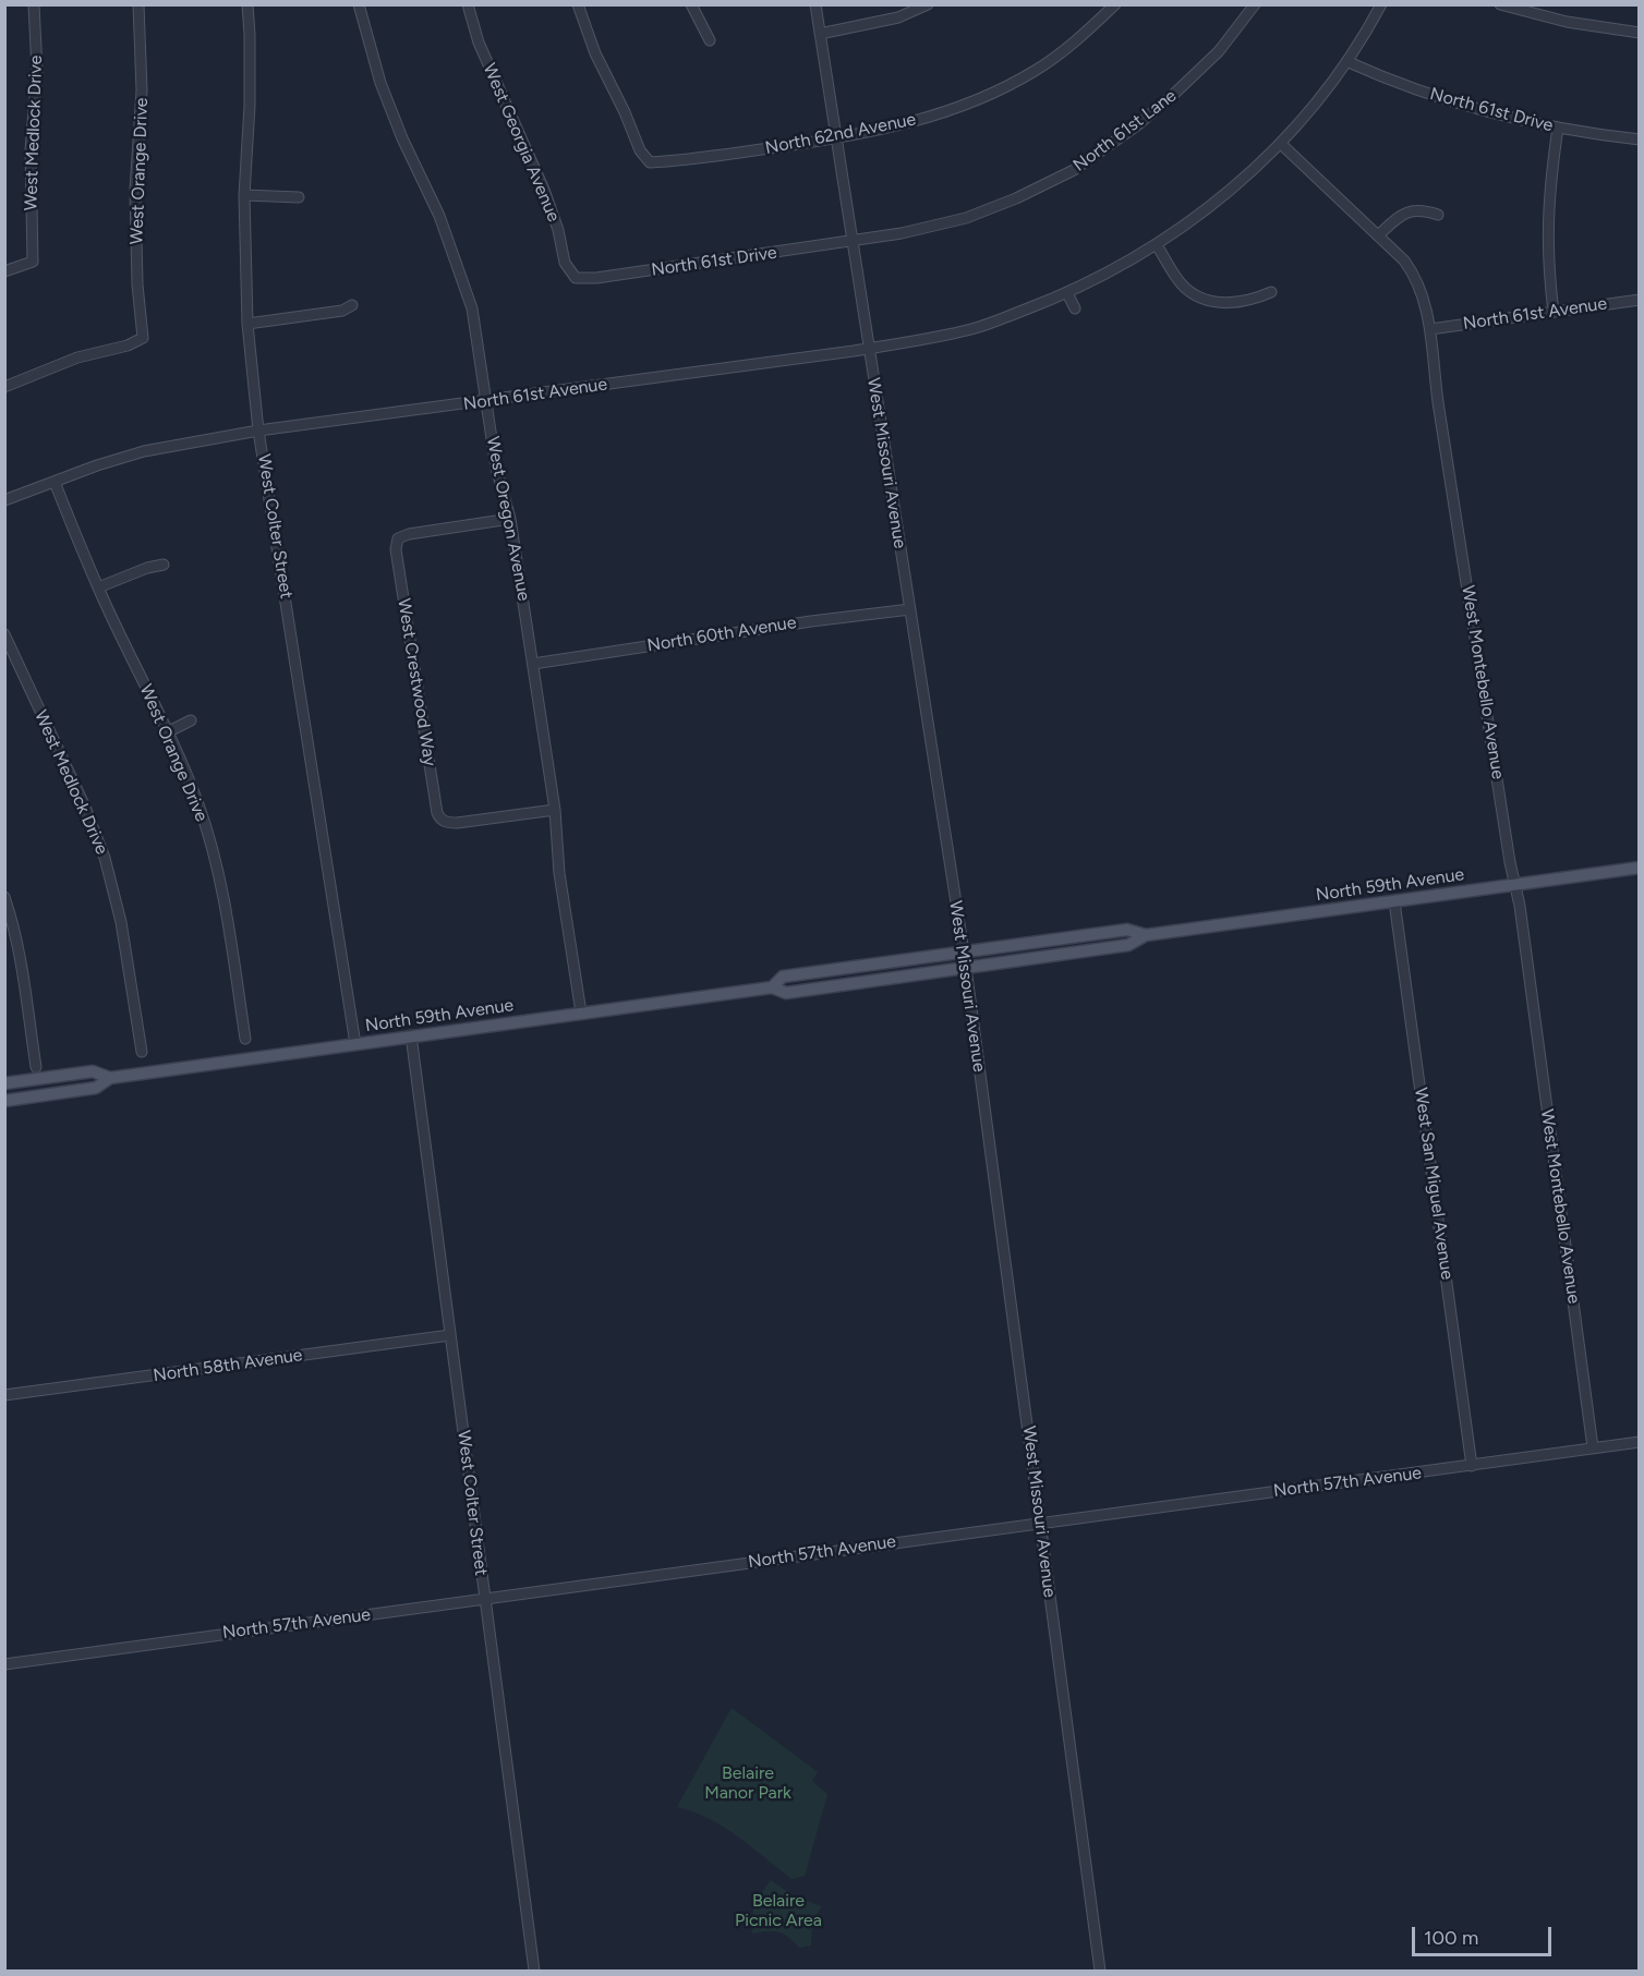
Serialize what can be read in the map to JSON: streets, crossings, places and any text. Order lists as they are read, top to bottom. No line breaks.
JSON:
{"streets":{"main road":["North 59th Avenue"],"street":["North 61st Drive","North 61st Lane","West Medlock Drive","North 62nd Avenue","West Georgia Avenue","West Orange Drive","North 61st Avenue","West Missouri Avenue","West Oregon Avenue","West Colter Street","North 60th Avenue","West Crestwood Way","West Montebello Avenue","West San Miguel Avenue","North 58th Avenue","North 57th Avenue"]},"crossings":[["North 61st Drive","North 61st Lane"],["North 61st Drive","West Georgia Avenue"],["North 61st Drive","West Missouri Avenue"],["North 61st Lane","West Missouri Avenue"],["North 62nd Avenue","West Missouri Avenue"],["West Orange Drive","North 61st Avenue"],["North 61st Avenue","West Missouri Avenue"],["North 61st Avenue","West Oregon Avenue"],["North 61st Avenue","West Colter Street"],["North 61st Avenue","West Montebello Avenue"],["West Missouri Avenue","North 60th Avenue"],["West Missouri Avenue","North 59th Avenue"],["West Missouri Avenue","North 57th Avenue"],["West Oregon Avenue","North 60th Avenue"],["West Oregon Avenue","West Crestwood Way"],["West Oregon Avenue","North 59th Avenue"],["West Colter Street","North 59th Avenue"],["West Colter Street","North 58th Avenue"],["West Colter Street","North 57th Avenue"],["West Montebello Avenue","North 59th Avenue"],["West Montebello Avenue","North 57th Avenue"],["North 59th Avenue","West San Miguel Avenue"],["West San Miguel Avenue","North 57th Avenue"]],"parks":["Belaire Manor Park","Belaire Picnic Area"],"scale_bar":"100 m"}
